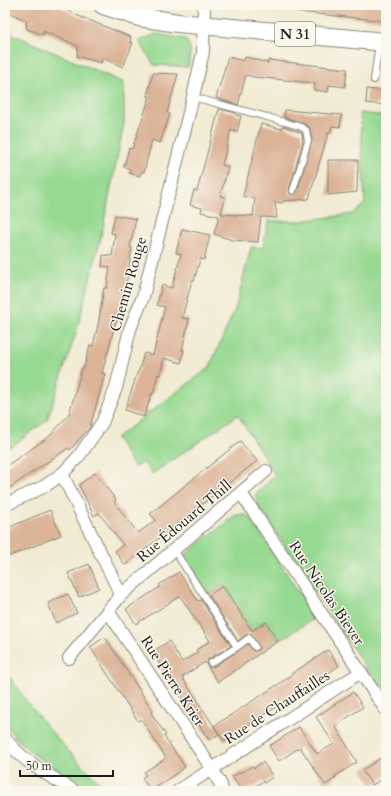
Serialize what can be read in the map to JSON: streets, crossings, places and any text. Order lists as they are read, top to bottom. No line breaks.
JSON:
{"streets":{"main road":["N 31"],"street":["Chemin Rouge","Rue Édouard Thill","Rue Nicolas Biever","Rue Pierre Krier","Rue de Chauffailles"]},"crossings":[["N 31","Chemin Rouge"],["Rue Édouard Thill","Rue Nicolas Biever"],["Rue Nicolas Biever","Rue de Chauffailles"],["Rue Pierre Krier","Rue de Chauffailles"]],"scale_bar":"50 m"}
